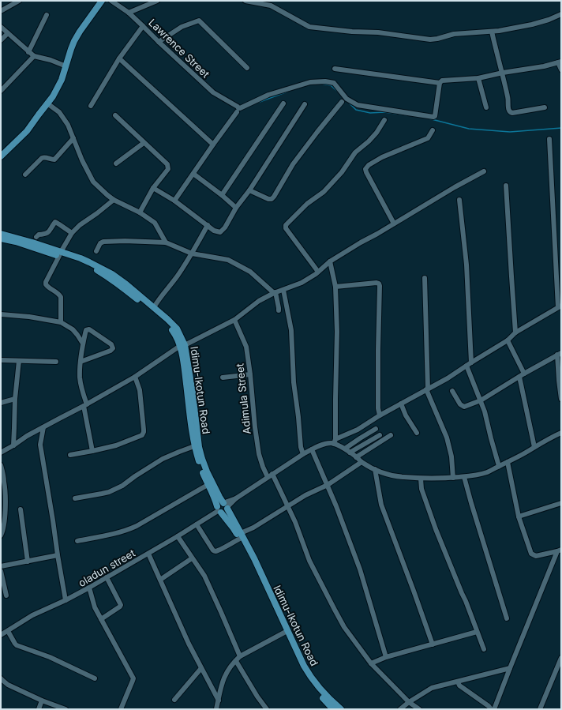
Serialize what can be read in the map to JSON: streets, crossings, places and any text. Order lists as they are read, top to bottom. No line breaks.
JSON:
{"streets":{"main road":["Idimu-Ikotun Road"],"street":["Lawrence Street","Adimula Street","oladun street"]},"crossings":[["Idimu-Ikotun Road","oladun street"]]}
